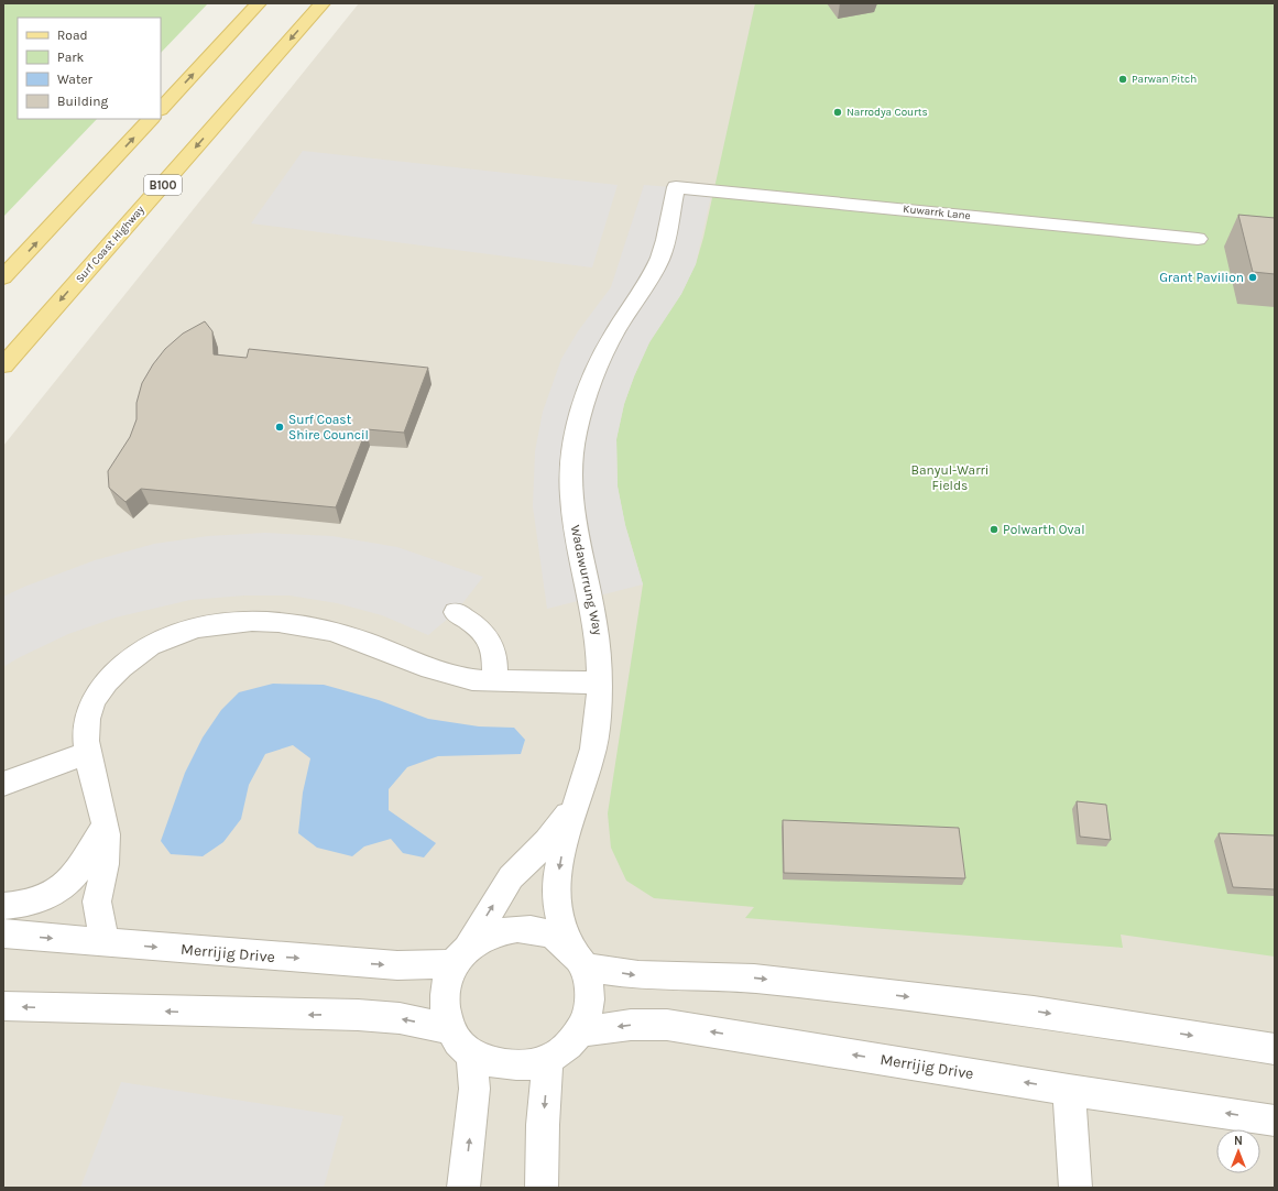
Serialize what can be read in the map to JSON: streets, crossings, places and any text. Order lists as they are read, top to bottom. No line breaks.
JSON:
{"streets":{"main road":["B100","Surf Coast Highway"],"street":["Kuwarrk Lane","Wadawurrung Way","Merrijig Drive"]},"crossings":[["Kuwarrk Lane","Wadawurrung Way"],["Wadawurrung Way","Merrijig Drive"]],"parks":["Banyul-Warri Fields"],"places":["Parwan Pitch","Narrodya Courts","Grant Pavilion","Surf Coast Shire Council","Polwarth Oval"],"legend":["Road","Park","Water","Building"],"north":"top"}
